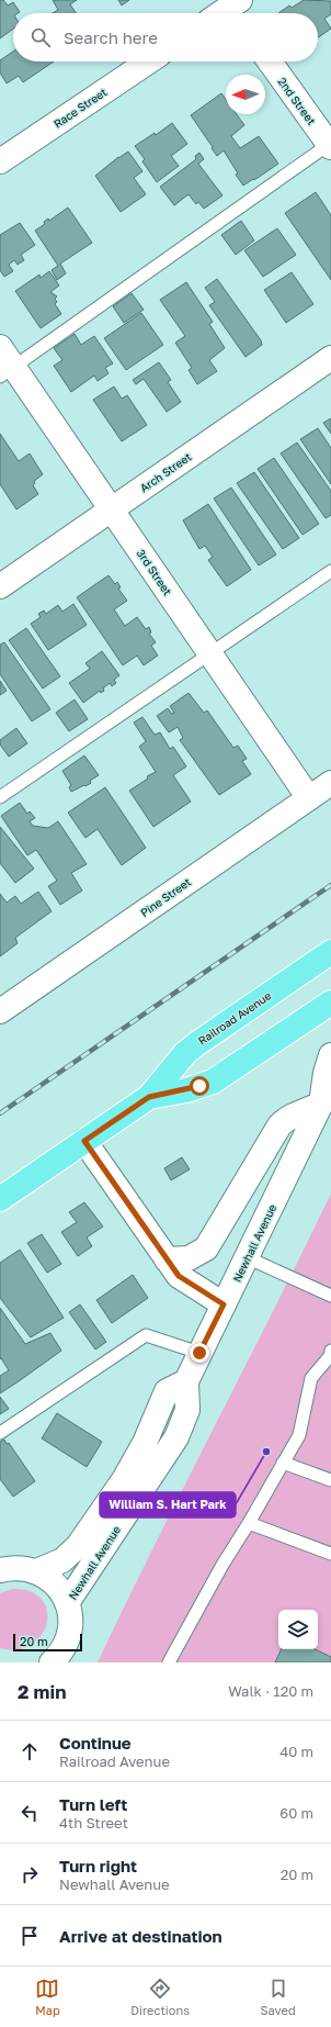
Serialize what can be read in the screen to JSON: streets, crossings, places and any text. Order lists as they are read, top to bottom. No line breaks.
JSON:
{"streets":{"main road":["Railroad Avenue"],"street":["2nd Street","Race Street","Arch Street","3rd Street","Pine Street","Newhall Avenue"]},"crossings":[["Arch Street","3rd Street"],["3rd Street","Pine Street"]],"places":["William S. Hart Park"],"scale_bar":"20 m","north":"left","page":{"search":"Search here","scale":"20 m","heading":["2 min","Walk · 120 m"],"list":[["Continue","Railroad Avenue","40 m"],["Turn left","4th Street","60 m"],["Turn right","Newhall Avenue","20 m"],"Arrive at destination"],"nav":["Map","Directions","Saved"]}}
